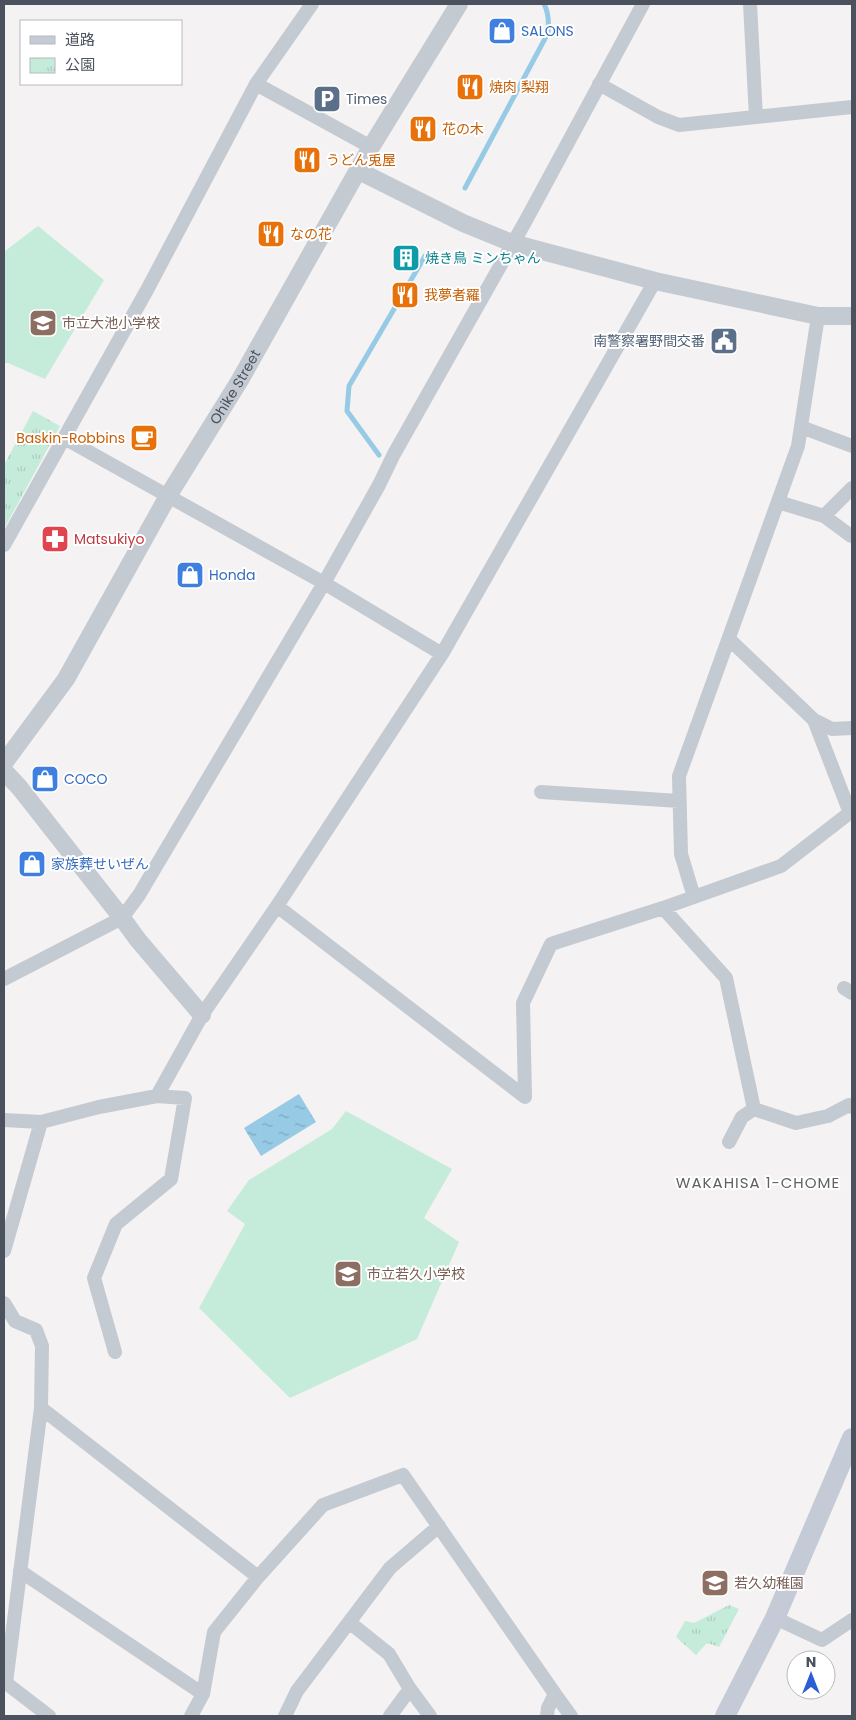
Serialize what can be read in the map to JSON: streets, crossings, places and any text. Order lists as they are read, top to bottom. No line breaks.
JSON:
{"streets":{"street":["Ohike Street"]},"districts":["WAKAHISA 1-CHOME"],"places":{"shop":["SALONS","Honda","COCO","家族葬せいぜん"],"restaurant":["焼肉 梨翔","花の木","うどん兎屋","なの花","我夢者羅"],"parking":["Times"],"building":["焼き鳥 ミンちゃん"],"school or university":["市立大池小学校","市立若久小学校","若久幼稚園"],"public building":["南警察署野間交番"],"cafe":["Baskin-Robbins"],"pharmacy":["Matsukiyo"]},"legend":["道路","公園"],"north":"top"}
